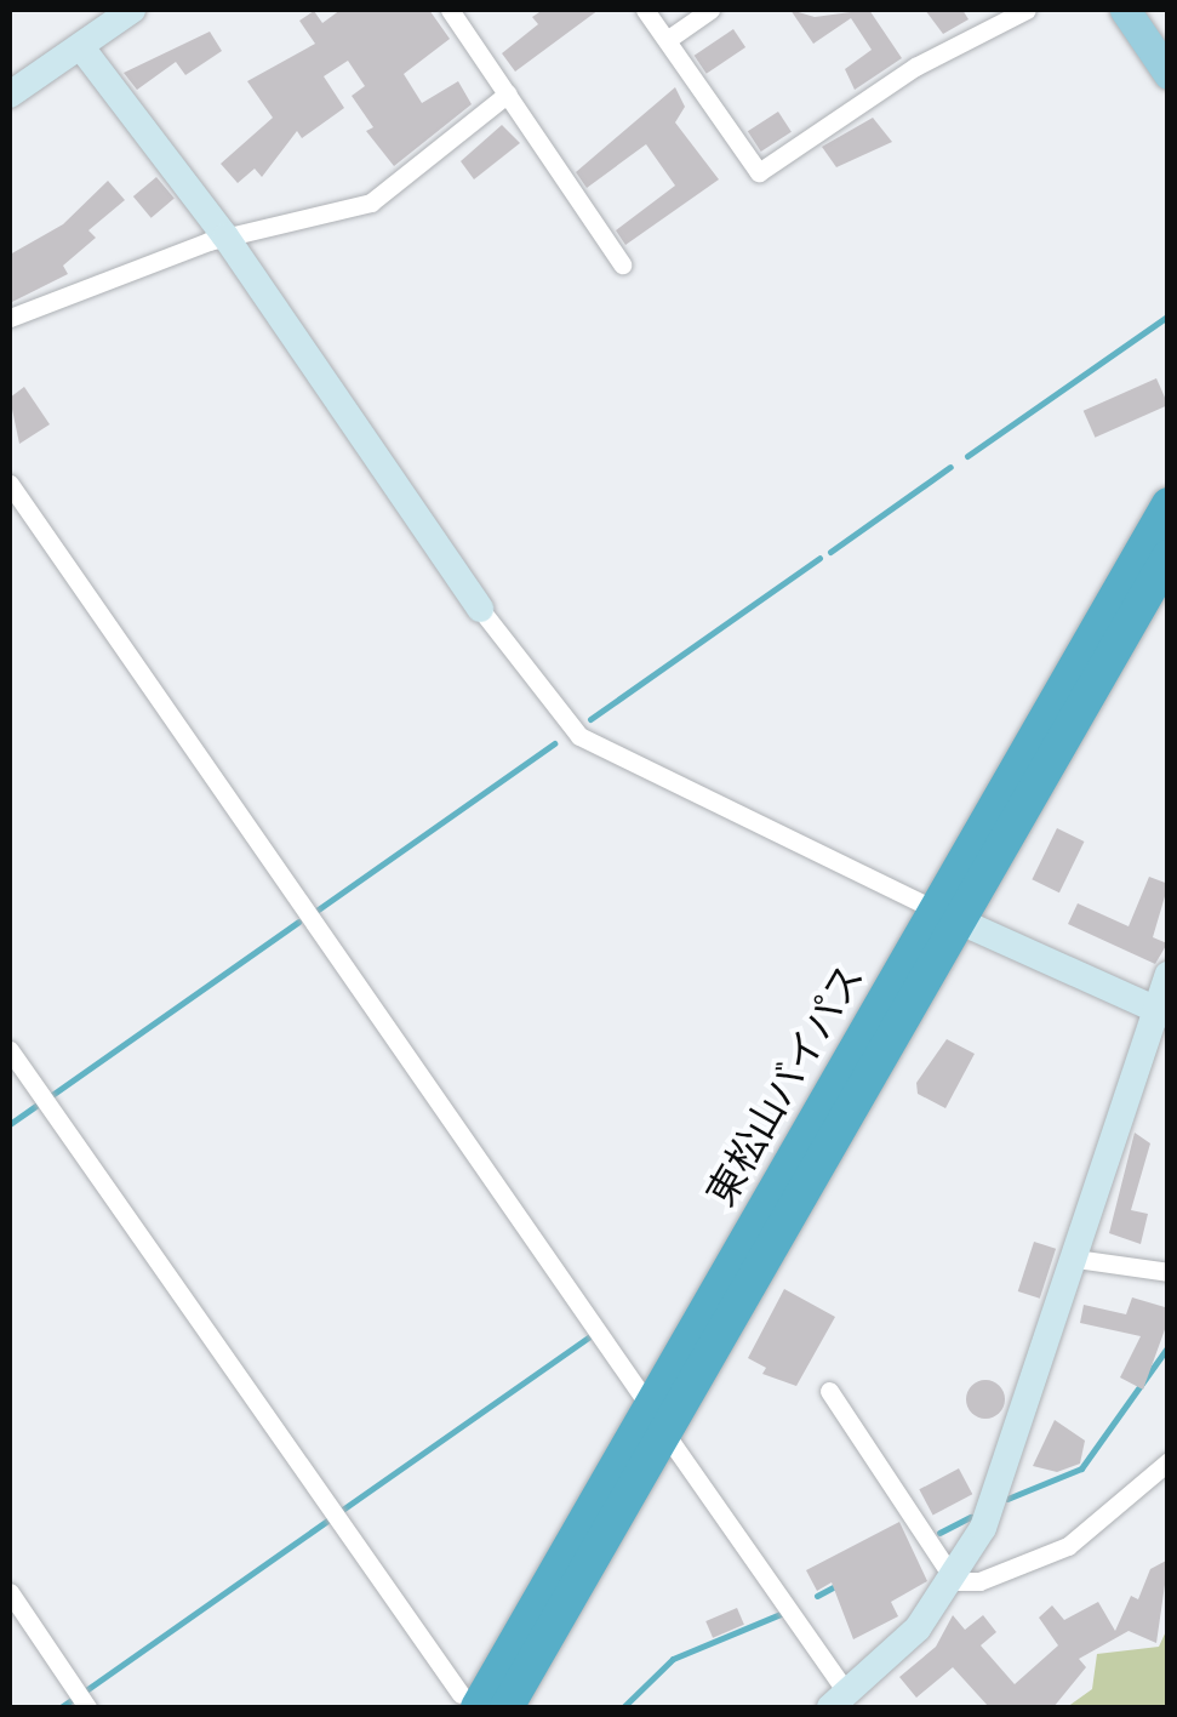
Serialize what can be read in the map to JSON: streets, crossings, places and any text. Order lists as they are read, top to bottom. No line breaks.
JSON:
{"streets":{"highway":["東松山バイパス"]}}
